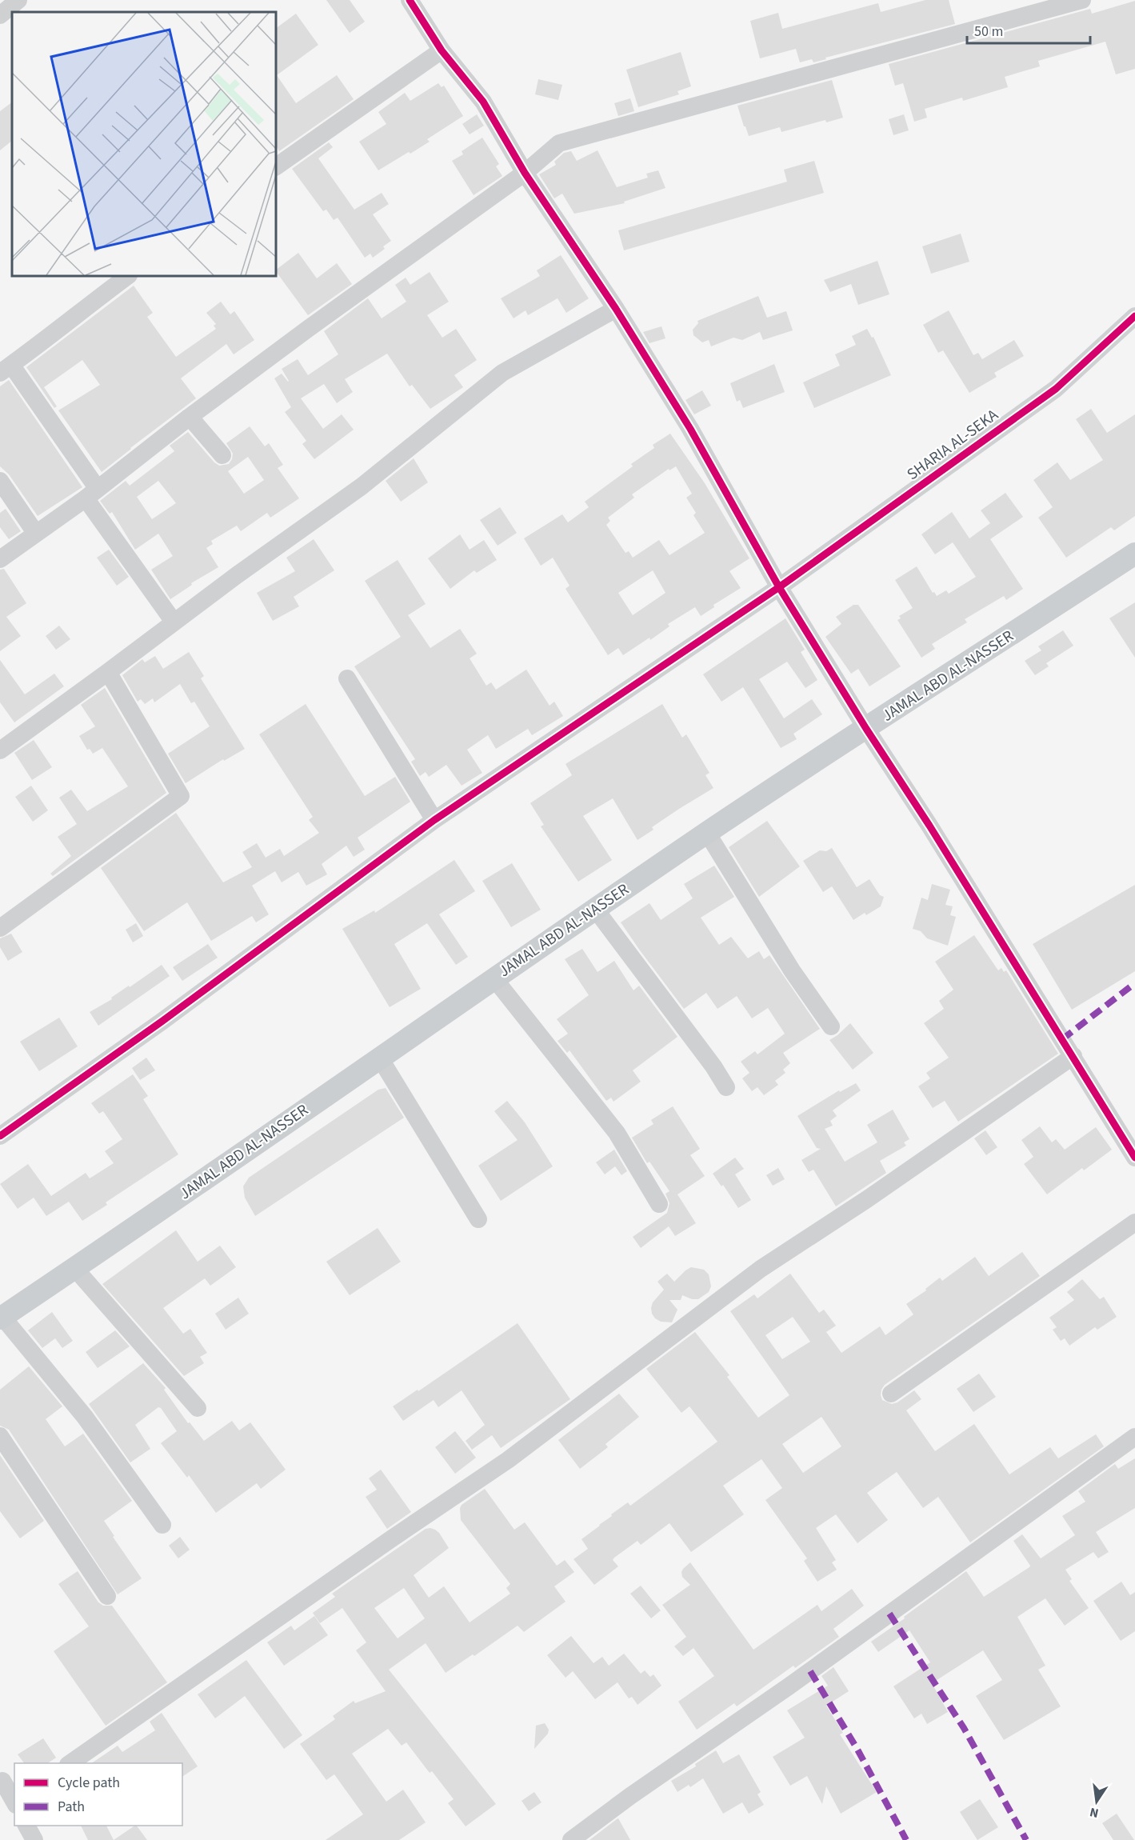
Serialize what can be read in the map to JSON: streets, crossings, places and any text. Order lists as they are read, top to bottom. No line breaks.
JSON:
{"streets":{"main road":["JAMAL ABD AL-NASSER"],"street":["SHARIA AL-SEKA"]},"legend":["Cycle path","Path"],"scale_bar":"50 m","north":"bottom"}
